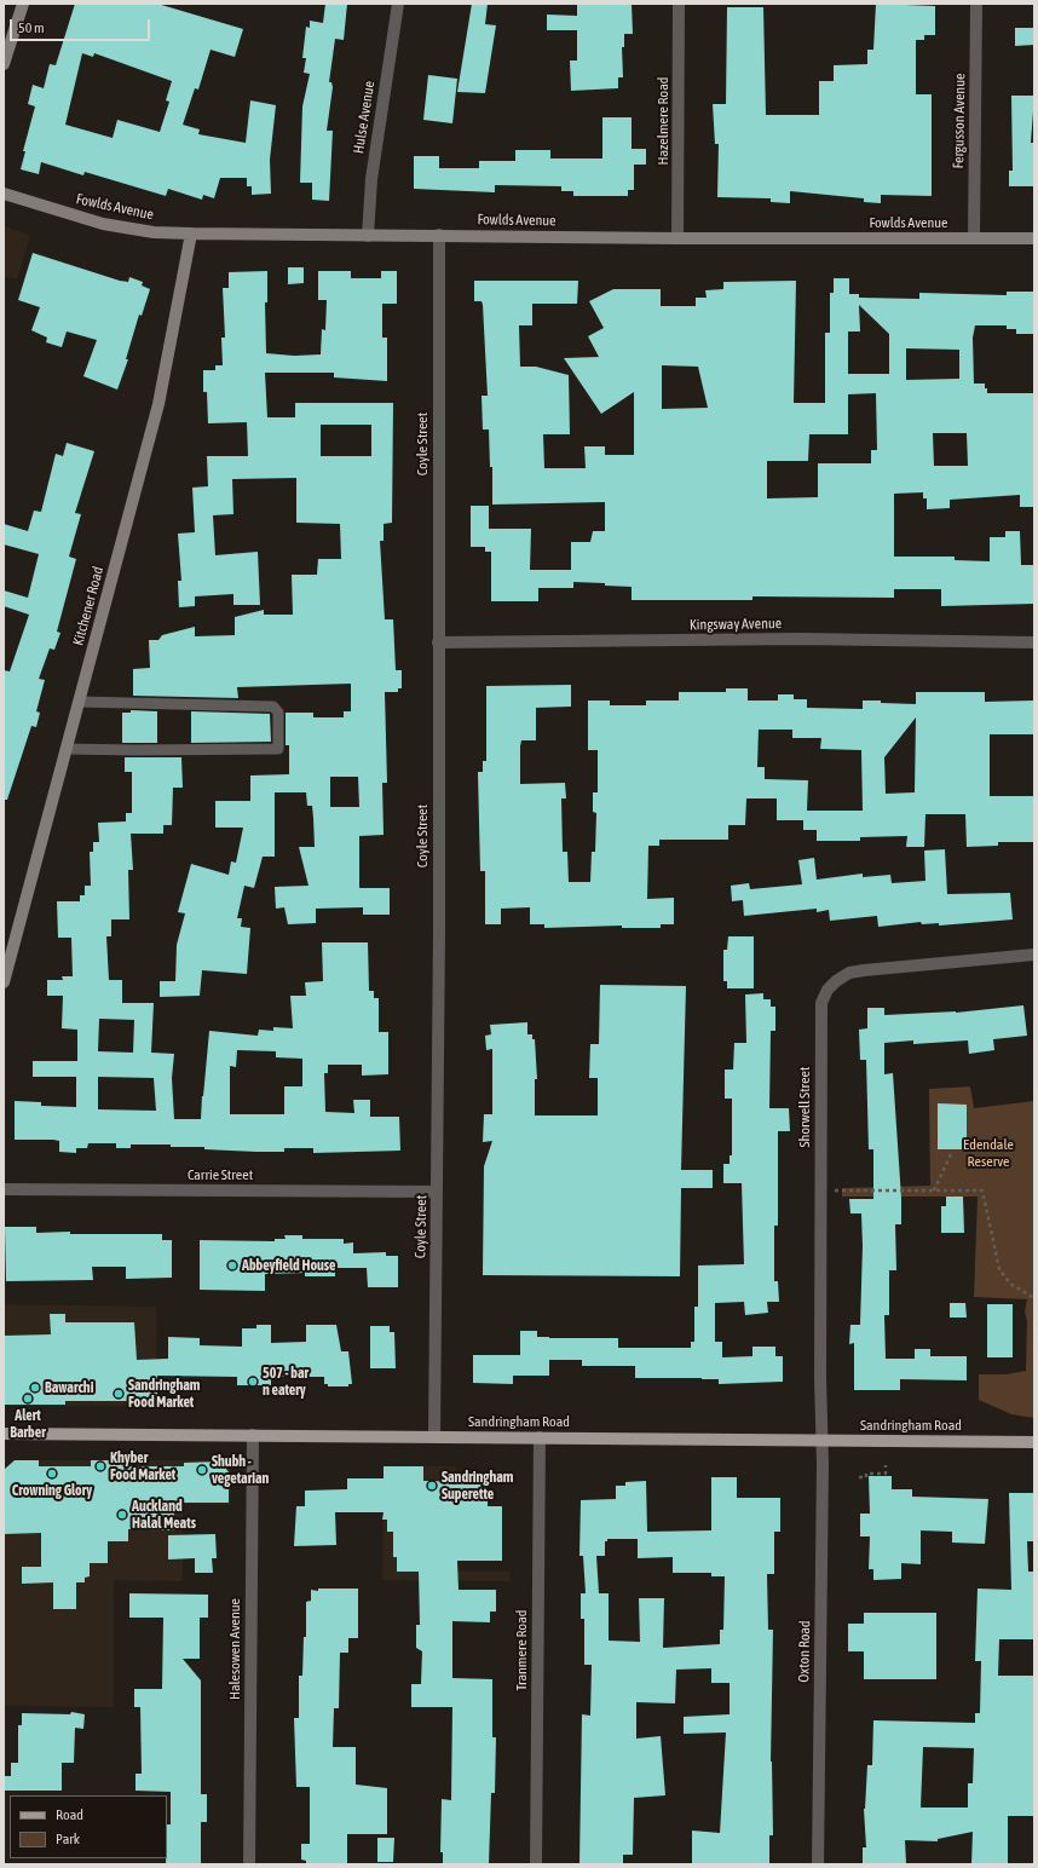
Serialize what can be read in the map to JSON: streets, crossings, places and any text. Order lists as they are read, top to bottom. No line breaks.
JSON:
{"streets":{"main road":["Sandringham Road"],"street":["Hulse Avenue","Hazelmere Road","Fergusson Avenue","Fowlds Avenue","Coyle Street","Kitchener Road","Kingsway Avenue","Shorwell Street","Carrie Street","Halesowen Avenue","Tranmere Road","Oxton Road"]},"crossings":[["Hulse Avenue","Fowlds Avenue"],["Hazelmere Road","Fowlds Avenue"],["Fergusson Avenue","Fowlds Avenue"],["Fowlds Avenue","Coyle Street"],["Fowlds Avenue","Kitchener Road"],["Coyle Street","Kingsway Avenue"],["Coyle Street","Carrie Street"],["Coyle Street","Sandringham Road"],["Shorwell Street","Sandringham Road"],["Shorwell Street","Oxton Road"],["Sandringham Road","Halesowen Avenue"],["Sandringham Road","Tranmere Road"],["Sandringham Road","Oxton Road"]],"parks":["Edendale Reserve"],"places":["Abbeyfield House","507 - bar n eatery","Bawarchi","Sandringham Food Market","Alert Barber","Khyber Food Market","Shubh - vegetarian","Crowning Glory","Sandringham Superette","Auckland Halal Meats"],"legend":["Road","Park"],"scale_bar":"50 m"}
